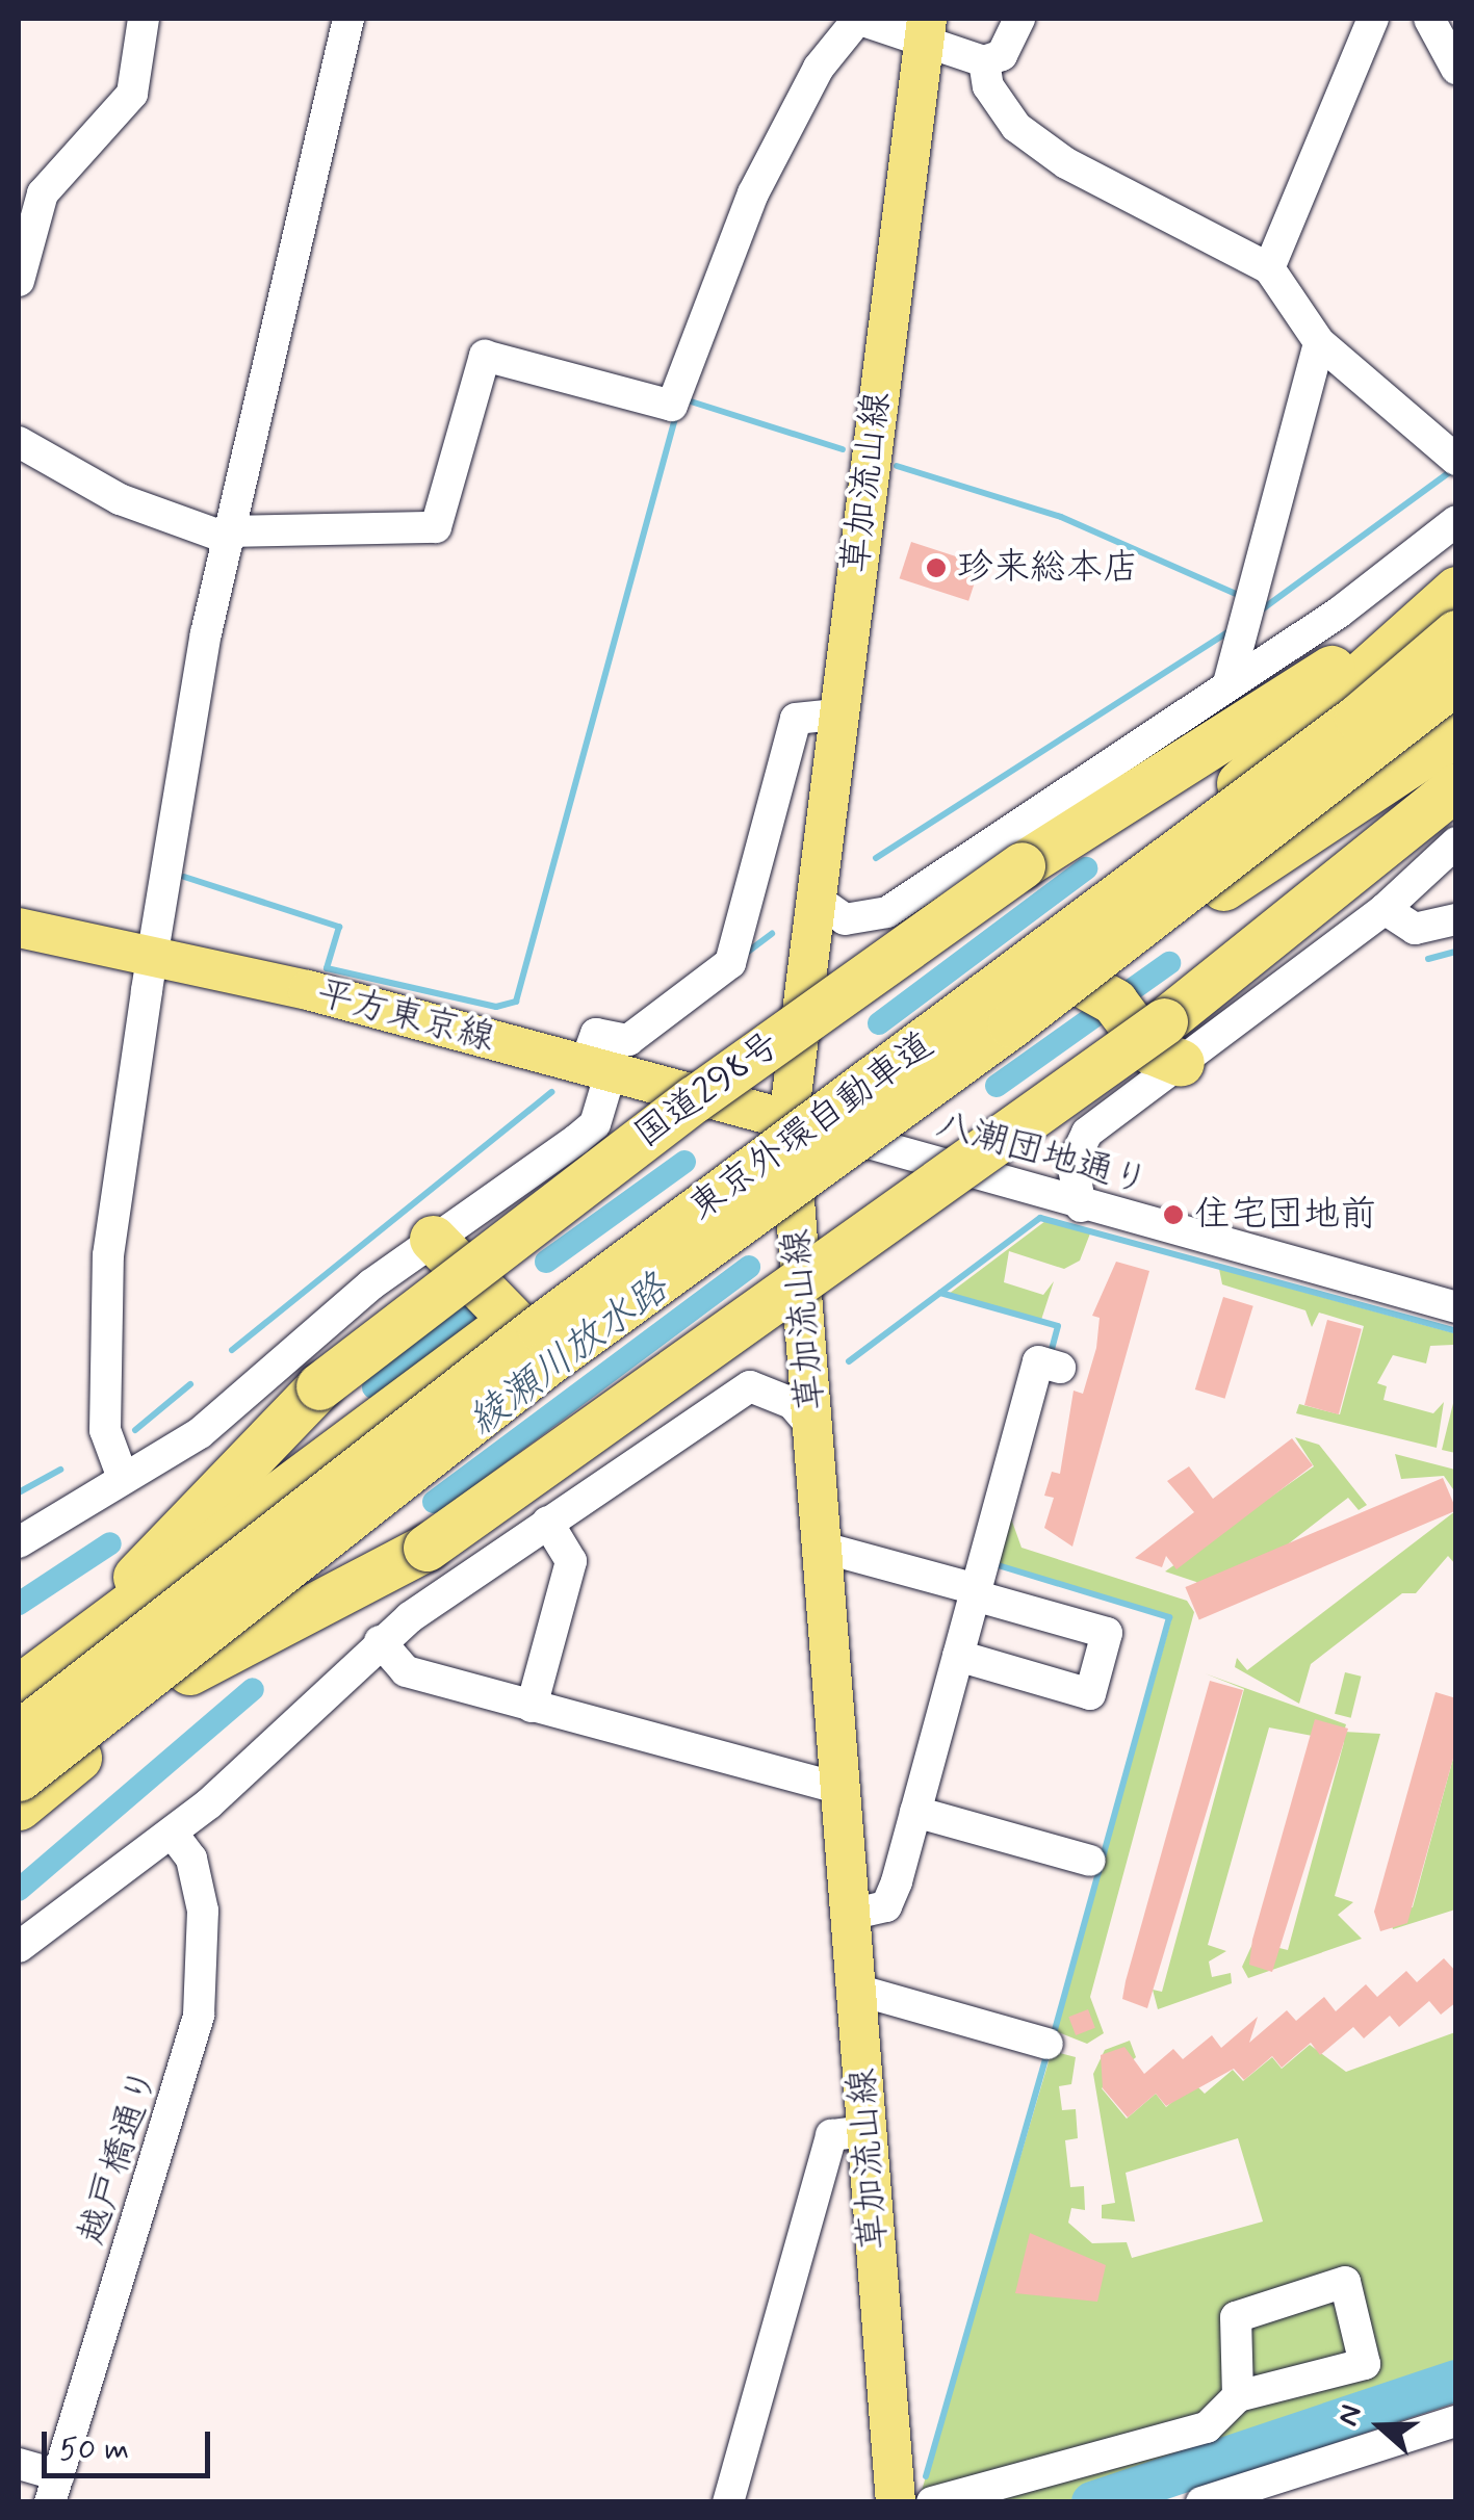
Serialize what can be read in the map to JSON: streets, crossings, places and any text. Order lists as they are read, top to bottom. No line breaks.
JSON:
{"streets":{"highway":["国道298号","東京外環自動車道"],"main road":["草加流山線","平方東京線"],"street":["八潮団地通り","越戸橋通り"]},"crossings":[["草加流山線","平方東京線"],["草加流山線","国道298号"],["草加流山線","八潮団地通り"],["平方東京線","国道298号"],["平方東京線","八潮団地通り"],["国道298号","八潮団地通り"]],"water":["綾瀬川放水路"],"places":["珍来総本店","住宅団地前"],"scale_bar":"50 m","north":"left"}
